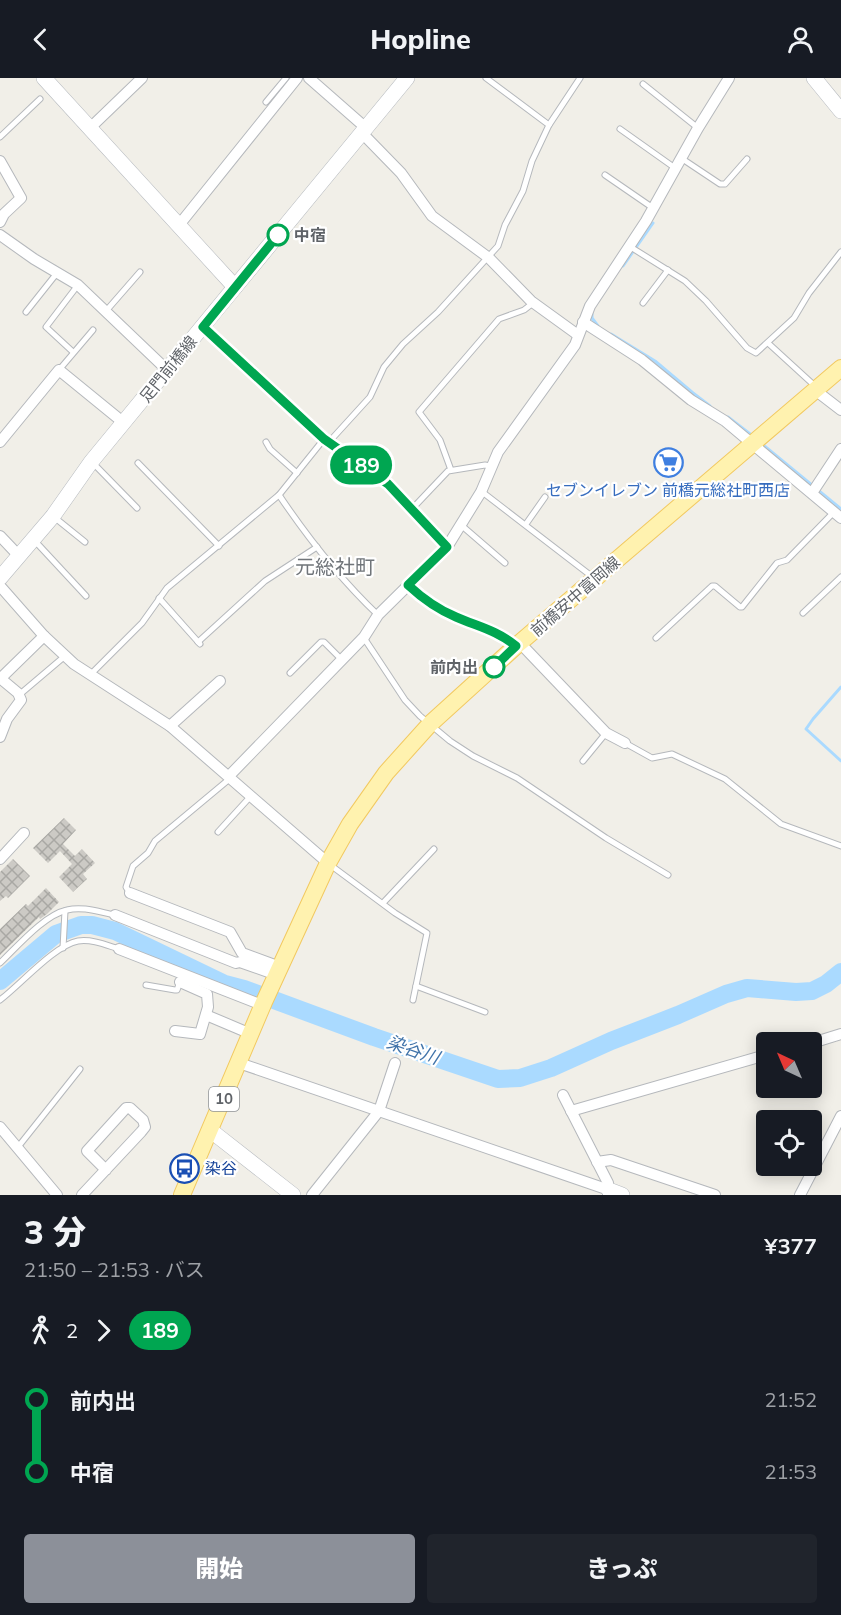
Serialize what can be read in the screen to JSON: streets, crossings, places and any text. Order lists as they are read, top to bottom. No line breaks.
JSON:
{"streets":{"main road":["足門前橋線","前橋安中富岡線","10"]},"crossings":[["前橋安中富岡線","10"]],"districts":["元総社町"],"water":["染谷川"],"places":{"other":["中宿","前内出"],"supermarket":["セブンイレブン 前橋元総社町西店"],"bus stop":["染谷"]},"lines":["bus line 189"],"north":"top left","page":{"header":"Hopline","on_map":"189","heading":["3 分","21:50 – 21:53 · バス","¥377"],"legs":["2","189"],"list":[{"name":"前内出","value":"21:52"},{"name":"中宿","value":"21:53"}],"buttons":["開始","きっぷ"]}}
